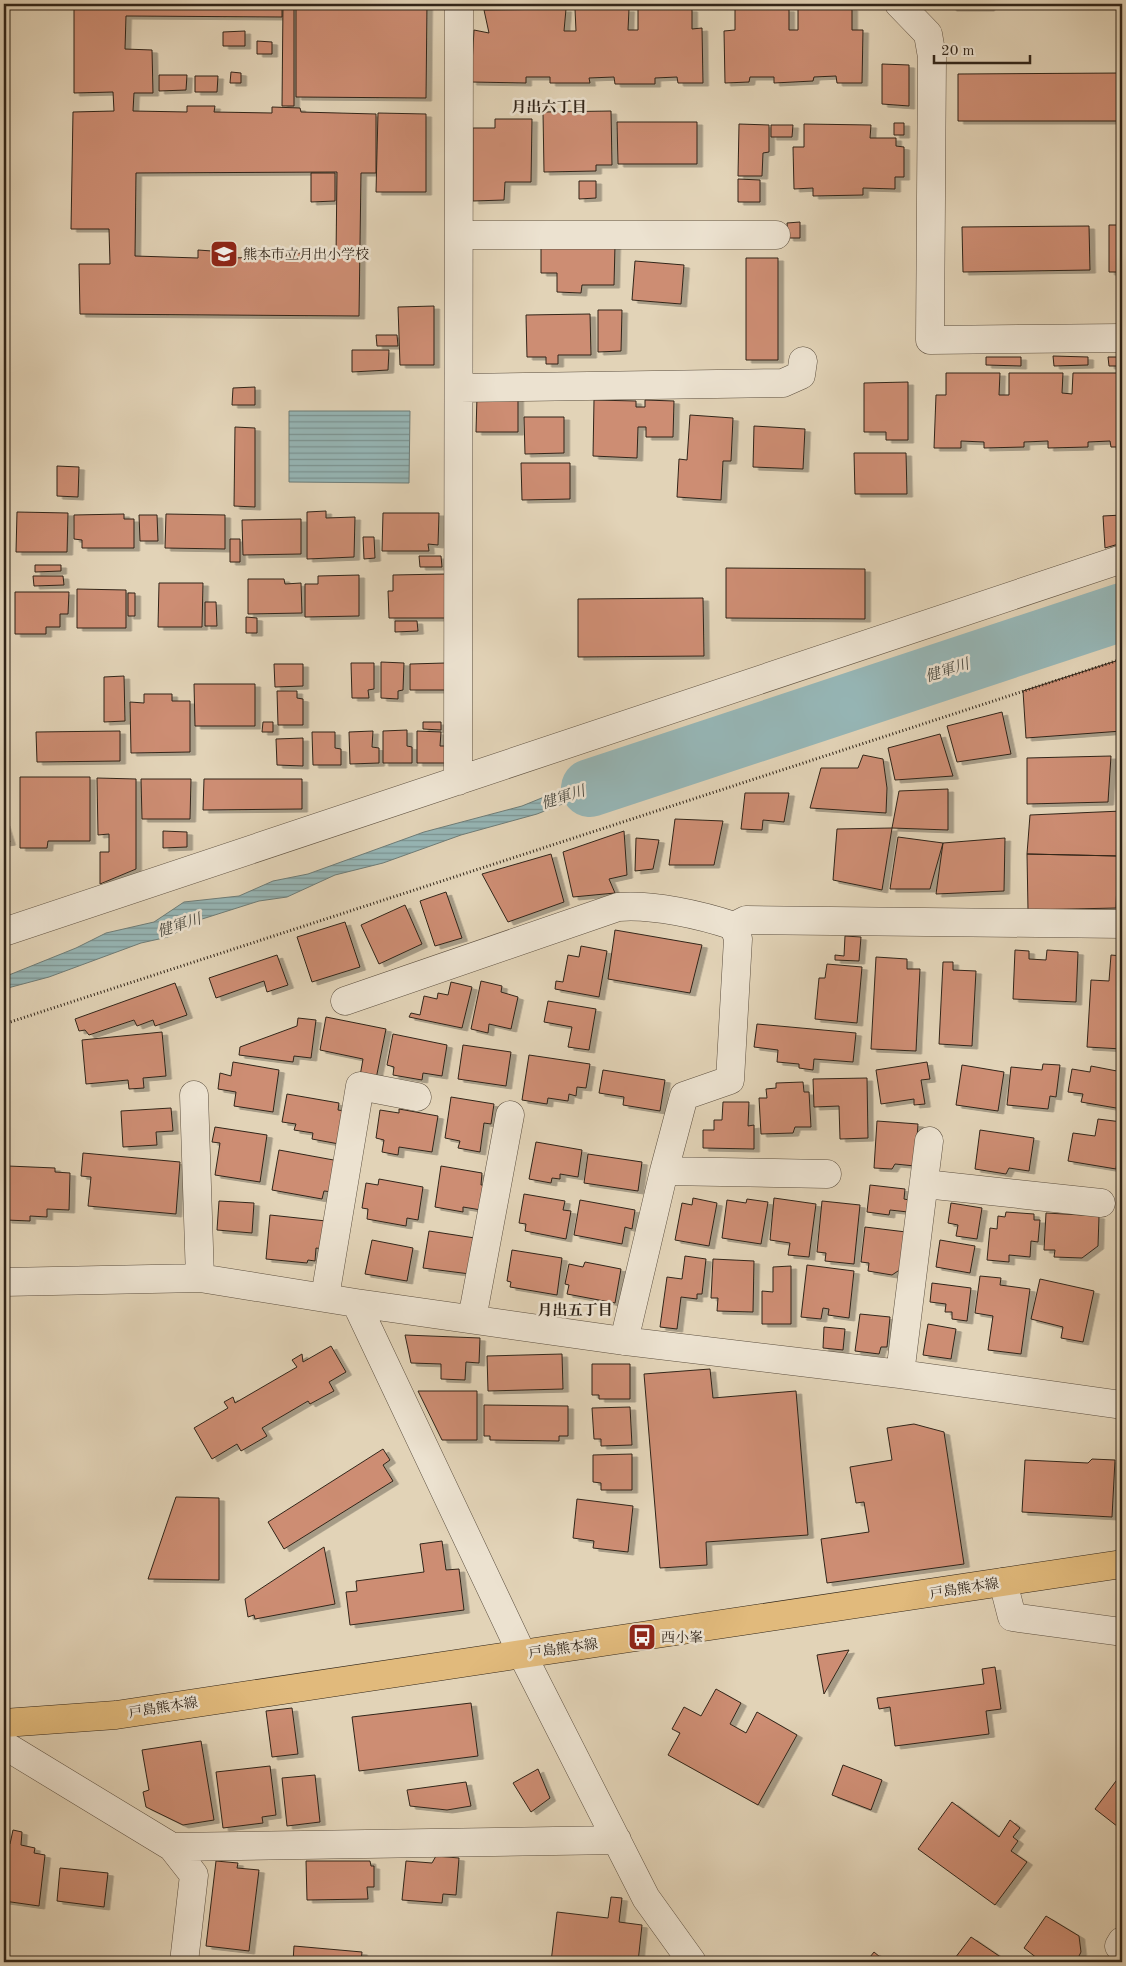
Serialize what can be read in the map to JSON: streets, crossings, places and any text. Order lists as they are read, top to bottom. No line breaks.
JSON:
{"streets":{"main road":["戸島熊本線"]},"districts":["月出六丁目","月出五丁目"],"water":["健軍川"],"places":{"school or university":["熊本市立月出小学校"],"bus stop":["西小峯"]},"scale_bar":"20 m"}
